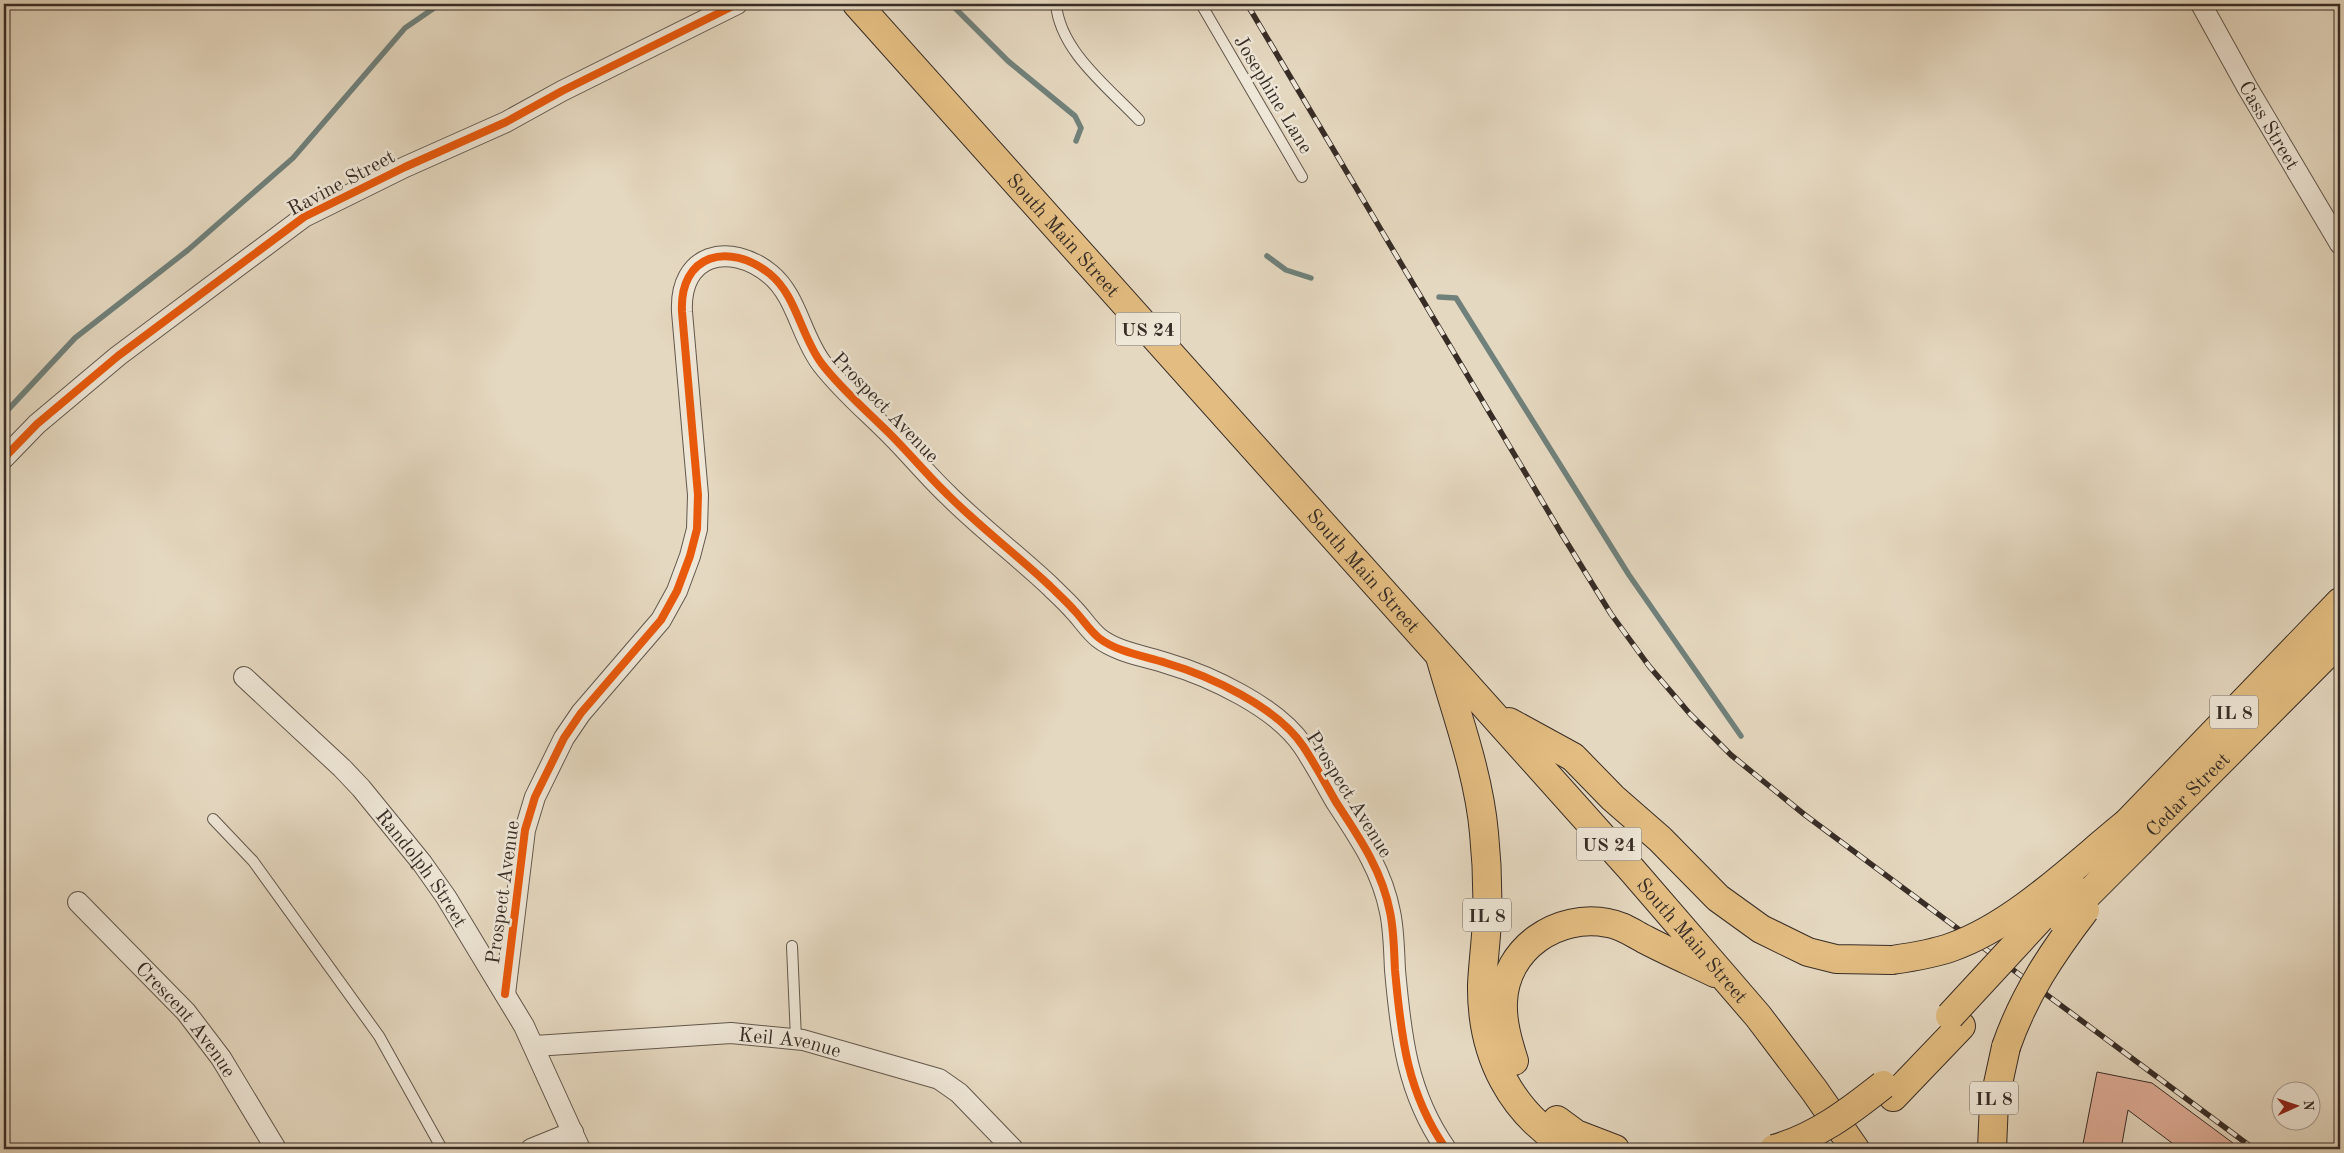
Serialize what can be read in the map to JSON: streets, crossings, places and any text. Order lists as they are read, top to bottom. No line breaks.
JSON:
{"streets":{"main road":["South Main Street","US 24","IL 8","Cedar Street"],"street":["Cass Street","Ravine Street","Prospect Avenue","Randolph Street","Crescent Avenue","Keil Avenue"],"lane":["Josephine Lane"]},"crossings":[["South Main Street","IL 8"],["Prospect Avenue","Randolph Street"],["IL 8","Cedar Street"],["Randolph Street","Keil Avenue"]],"north":"right"}
